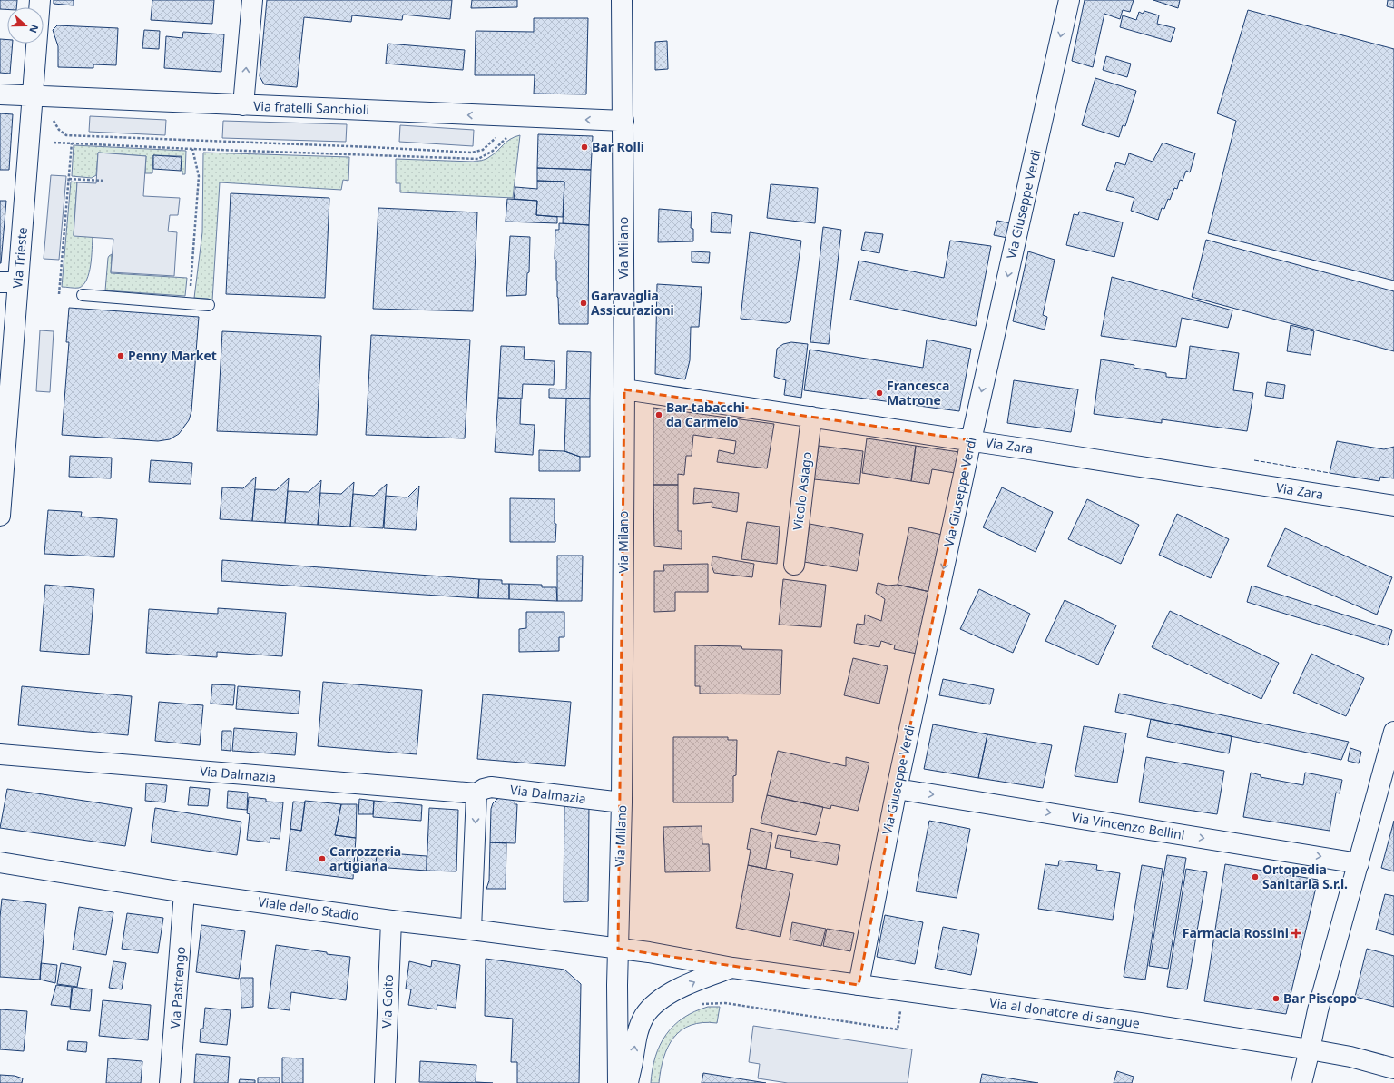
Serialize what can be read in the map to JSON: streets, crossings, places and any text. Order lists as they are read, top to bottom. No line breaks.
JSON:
{"streets":{"street":["Via fratelli Sanchioli","Via Giuseppe Verdi","Via Milano","Via Trieste","Via Zara","Vicolo Asiago","Via Dalmazia","Via Vincenzo Bellini","Viale dello Stadio","Via Pastrengo","Via Goito","Via al donatore di sangue"]},"crossings":[["Via fratelli Sanchioli","Via Milano"],["Via fratelli Sanchioli","Via Trieste"],["Via Giuseppe Verdi","Via Zara"],["Via Giuseppe Verdi","Via Vincenzo Bellini"],["Via Giuseppe Verdi","Via al donatore di sangue"],["Via Milano","Via Zara"],["Via Milano","Via Dalmazia"],["Via Milano","Viale dello Stadio"],["Via Milano","Via al donatore di sangue"],["Via Zara","Vicolo Asiago"],["Viale dello Stadio","Via Pastrengo"],["Viale dello Stadio","Via Goito"],["Viale dello Stadio","Via al donatore di sangue"]],"one_way":["Via fratelli Sanchioli","Via Giuseppe Verdi","Via Vincenzo Bellini"],"places":{"other":["Bar Rolli","Garavaglia Assicurazioni","Penny Market","Francesca Matrone","Bar tabacchi da Carmelo","Carrozzeria artigiana","Ortopedia Sanitaria S.r.l.","Bar Piscopo"],"health":["Farmacia Rossini"]},"north":"right"}
